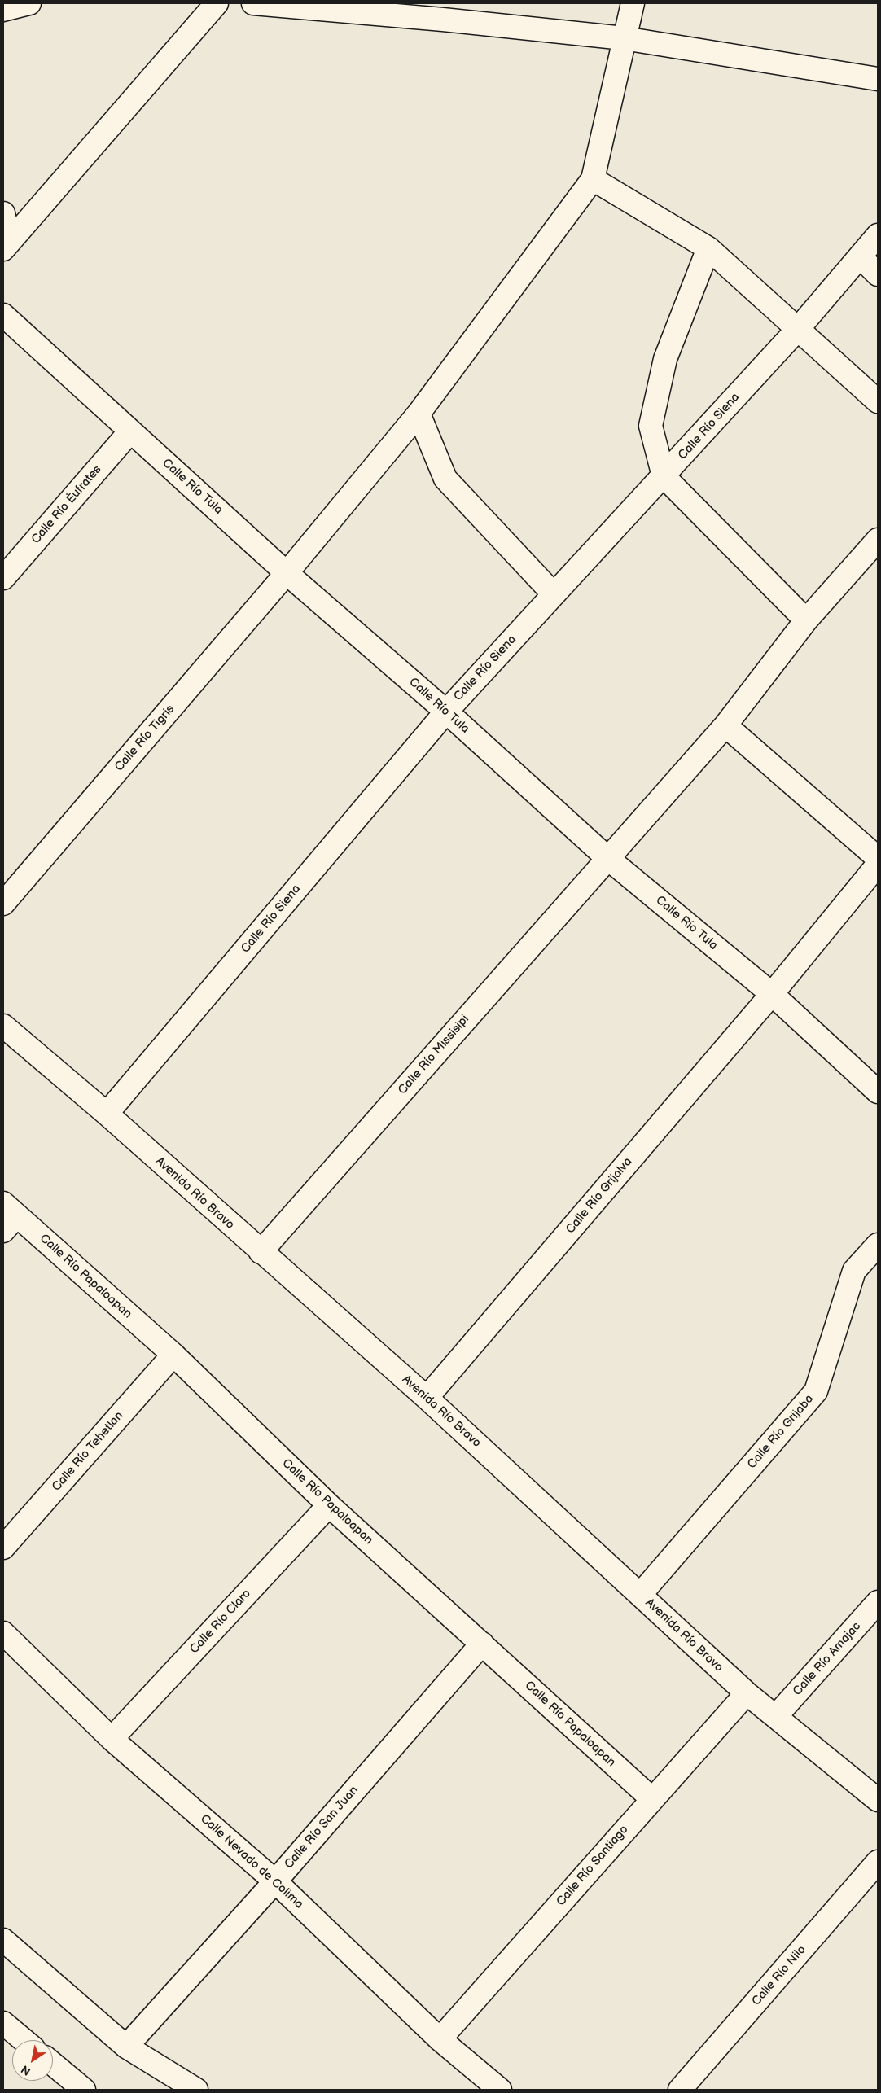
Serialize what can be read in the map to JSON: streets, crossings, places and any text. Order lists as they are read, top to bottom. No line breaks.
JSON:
{"streets":{"street":["Calle Río Siena","Calle Río Tula","Calle Río Éufrates","Calle Río Tigris","Calle Río Missisipi","Avenida Río Bravo","Calle Río Grijalva","Calle Río Papaloapan","Calle Río Grijaba","Calle Río Tehetlan","Calle Río Claro","Calle Río Amajac","Calle Río San Juan","Calle Nevado de Colima","Calle Río Santiago","Calle Río Nilo"]},"crossings":[["Calle Río Siena","Calle Río Tula"],["Calle Río Siena","Avenida Río Bravo"],["Calle Río Tula","Calle Río Éufrates"],["Calle Río Tula","Calle Río Tigris"],["Calle Río Tula","Calle Río Missisipi"],["Calle Río Tula","Calle Río Grijalva"],["Calle Río Missisipi","Avenida Río Bravo"],["Avenida Río Bravo","Calle Río Grijalva"],["Avenida Río Bravo","Calle Río Grijaba"],["Avenida Río Bravo","Calle Río Amajac"],["Avenida Río Bravo","Calle Río Santiago"],["Calle Río Papaloapan","Calle Río Tehetlan"],["Calle Río Papaloapan","Calle Río Claro"],["Calle Río Papaloapan","Calle Río San Juan"],["Calle Río Papaloapan","Calle Río Santiago"],["Calle Río Claro","Calle Nevado de Colima"],["Calle Río San Juan","Calle Nevado de Colima"],["Calle Nevado de Colima","Calle Río Santiago"]],"north":"bottom left"}
